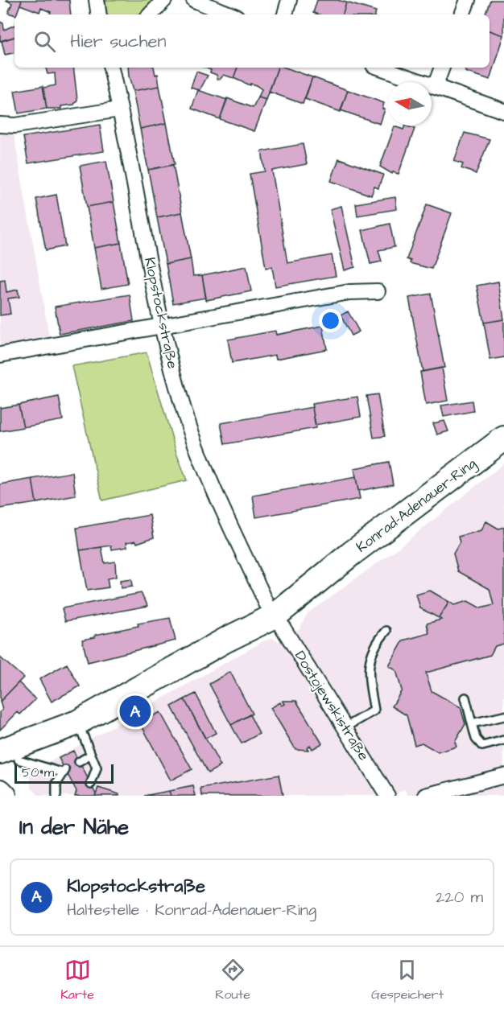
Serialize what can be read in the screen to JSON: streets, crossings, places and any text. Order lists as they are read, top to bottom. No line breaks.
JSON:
{"streets":{"main road":["Konrad-Adenauer-Ring"],"street":["Klopstockstraße","Dostojewskistraße"]},"crossings":[["Klopstockstraße","Konrad-Adenauer-Ring"],["Klopstockstraße","Dostojewskistraße"],["Konrad-Adenauer-Ring","Dostojewskistraße"]],"scale_bar":"50 m","north":"left","page":{"search":"Hier suchen","pins":"A","scale":"50 m","heading":"In der Nähe","list":[{"mark":"A","name":"Klopstockstraße","note":"Haltestelle · Konrad-Adenauer-Ring","value":"220 m"}],"nav":["Karte","Route","Gespeichert"]}}
